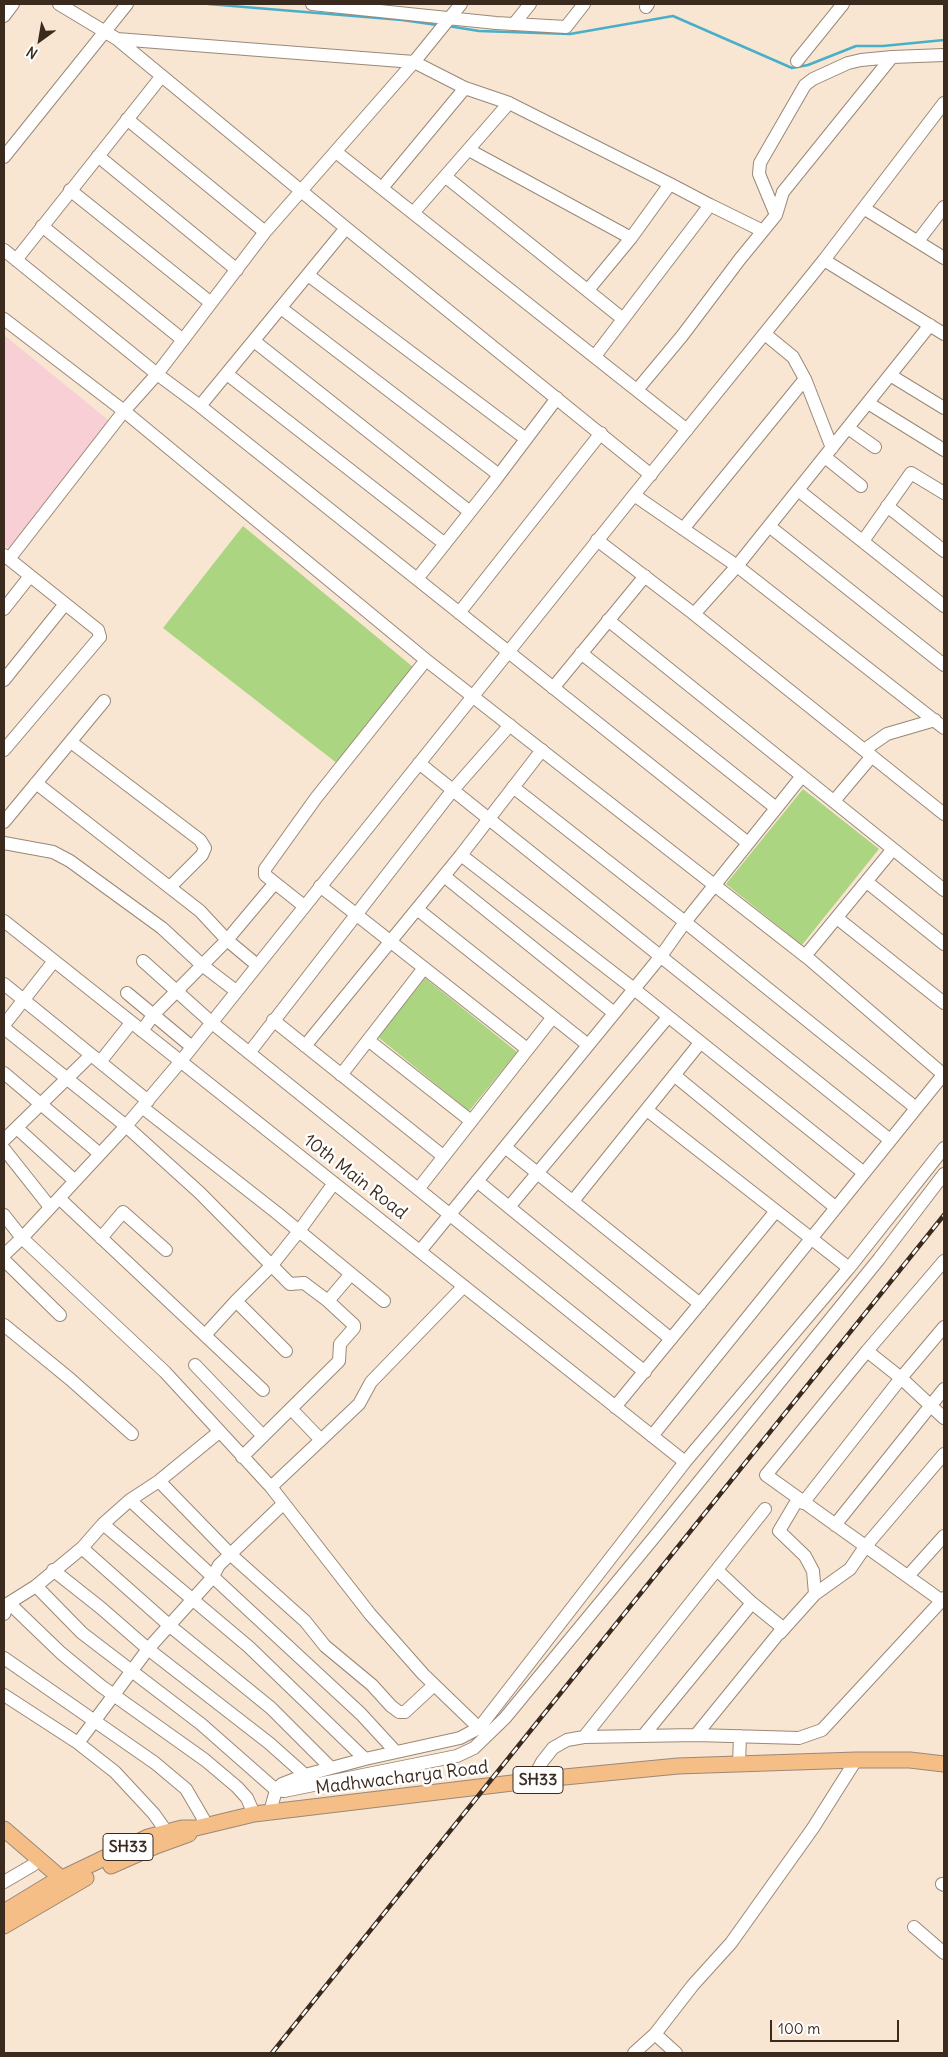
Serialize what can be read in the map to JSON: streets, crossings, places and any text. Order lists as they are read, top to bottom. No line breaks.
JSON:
{"streets":{"main road":["Madhwacharya Road","SH33"],"street":["10th Main Road"]},"scale_bar":"100 m","north":"bottom left"}
